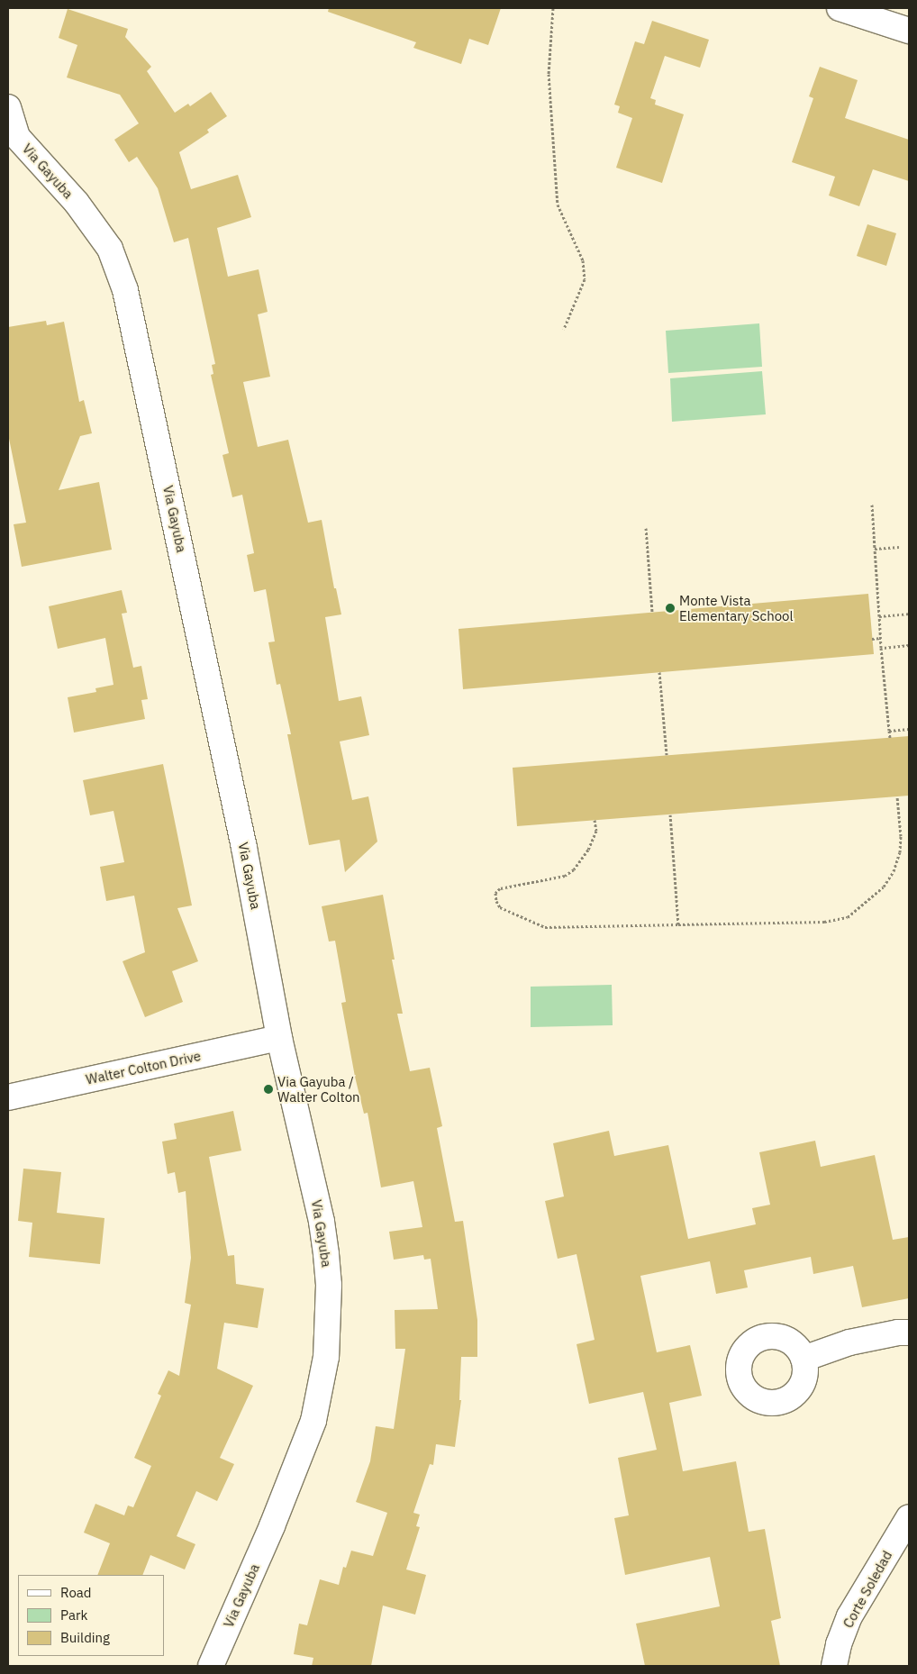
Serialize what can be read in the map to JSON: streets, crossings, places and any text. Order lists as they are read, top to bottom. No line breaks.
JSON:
{"streets":{"street":["Via Gayuba","Walter Colton Drive","Corte Soledad"]},"crossings":[["Via Gayuba","Walter Colton Drive"]],"places":["Monte Vista Elementary School","Via Gayuba / Walter Colton"],"legend":["Road","Park","Building"]}
